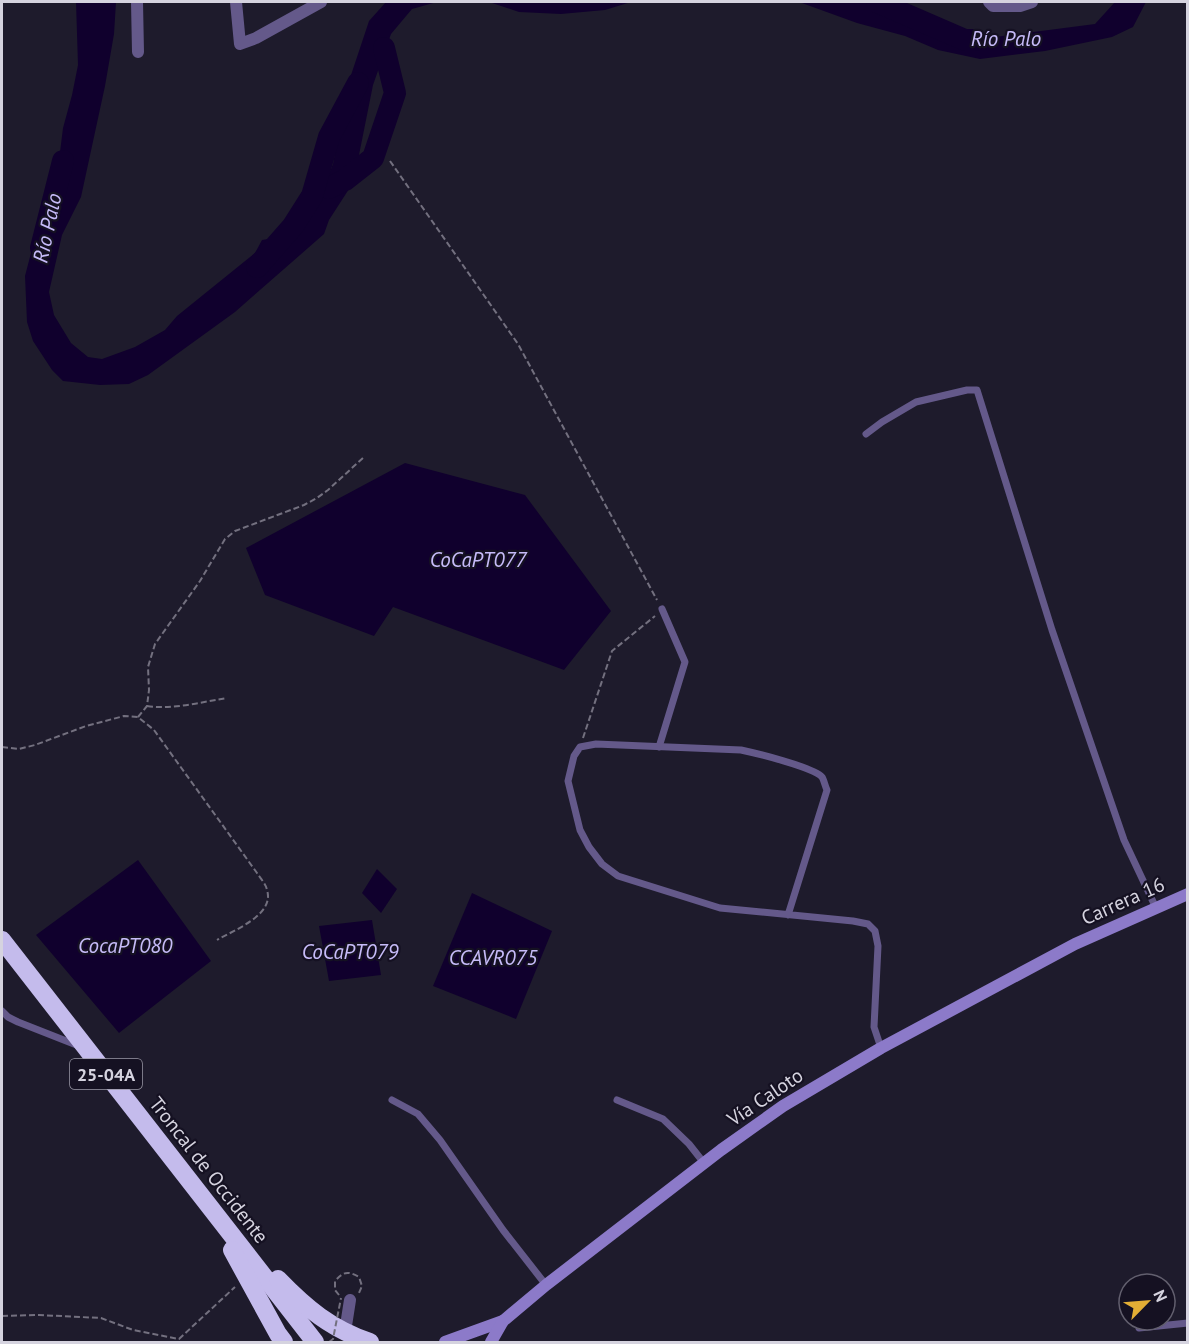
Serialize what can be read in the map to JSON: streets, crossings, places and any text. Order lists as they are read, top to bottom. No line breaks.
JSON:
{"streets":{"highway":["25-04A","Troncal de Occidente"],"street":["Carrera 16","Vía Caloto"]},"crossings":[["Carrera 16","Vía Caloto"]],"water":["Río Palo","CoCaPT077","CocaPT080","CoCaPT079","CCAVR075"],"north":"top right"}
